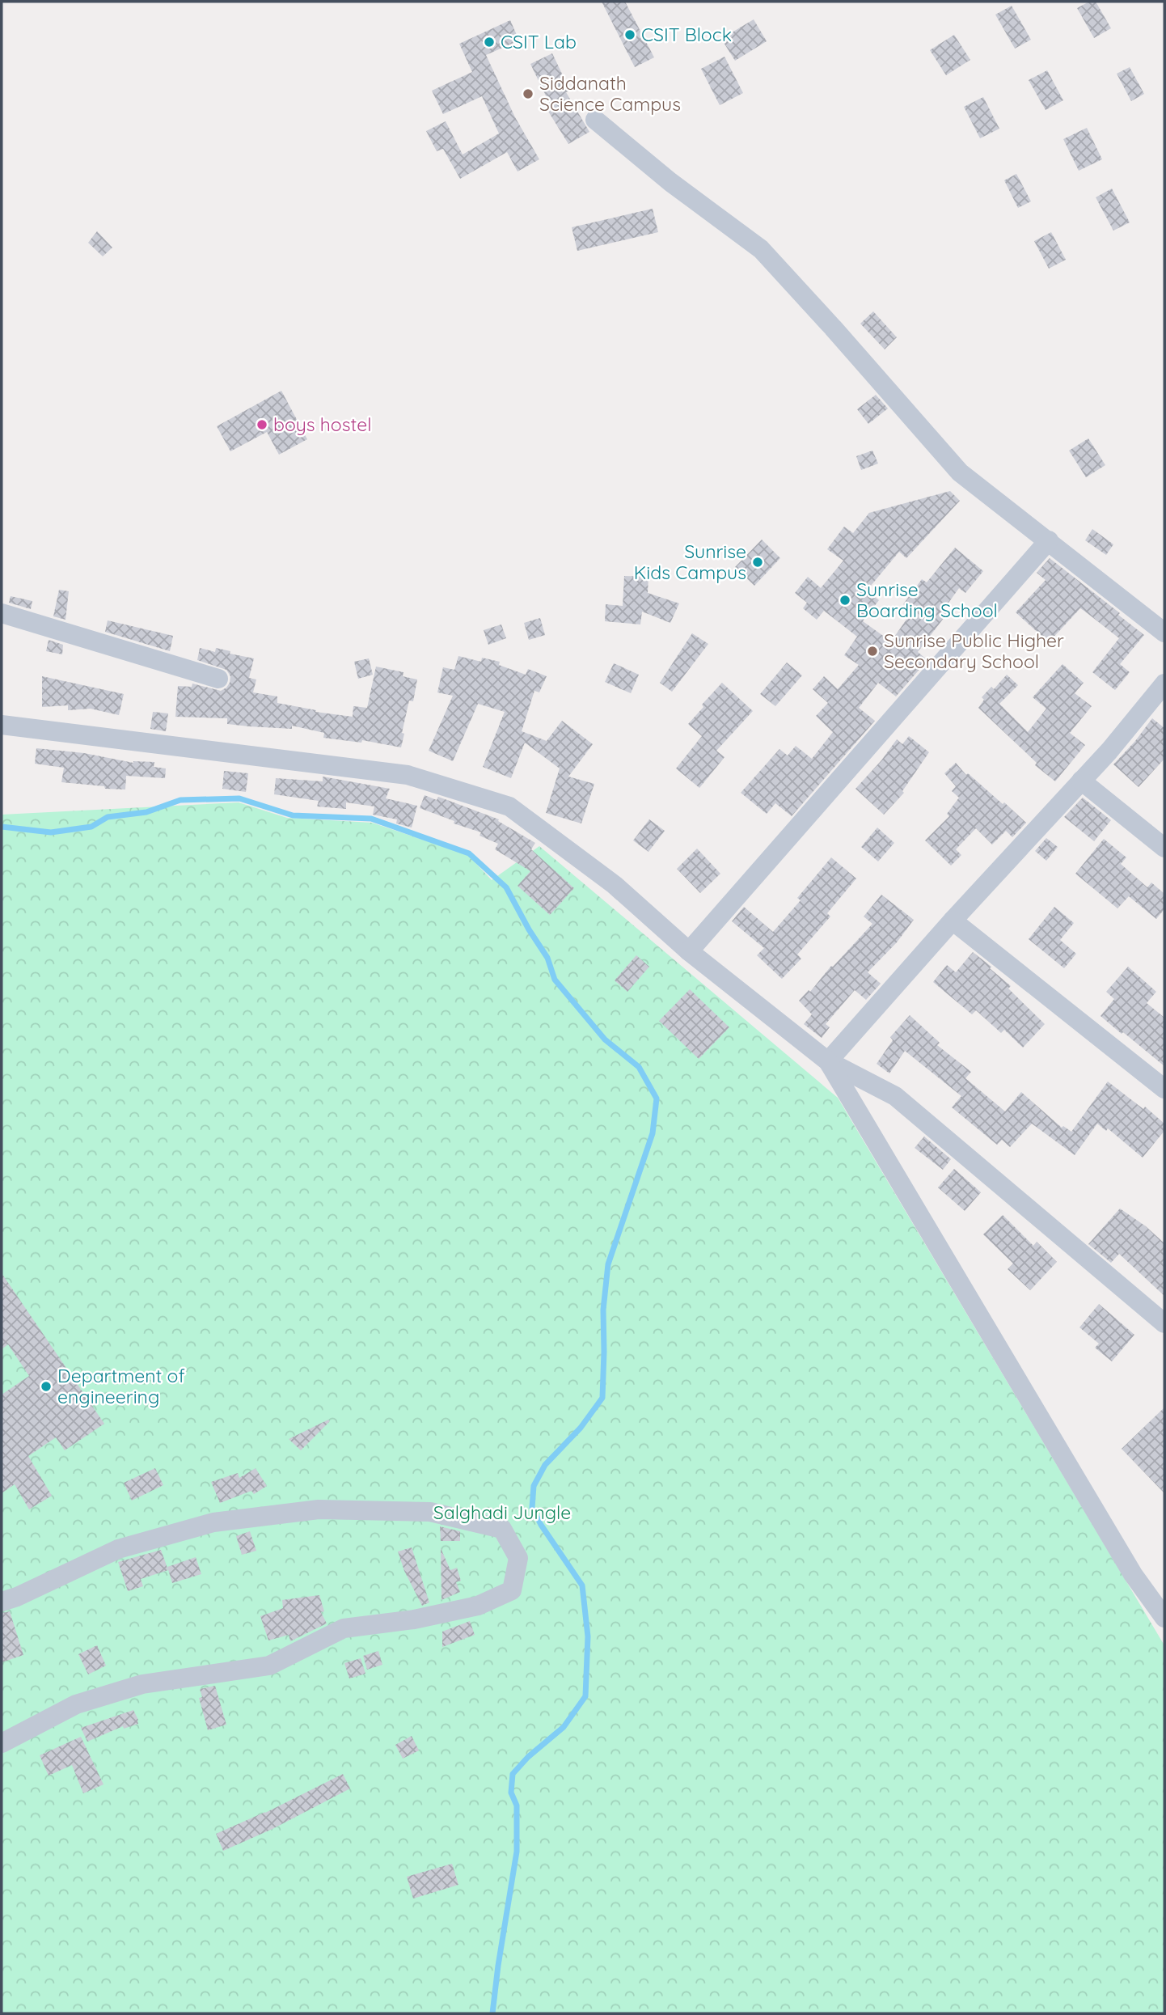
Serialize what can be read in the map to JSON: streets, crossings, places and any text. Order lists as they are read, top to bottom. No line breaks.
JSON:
{"parks":["Salghadi Jungle"],"places":["CSIT Block","CSIT Lab","Siddanath Science Campus","boys hostel","Sunrise Kids Campus","Sunrise Boarding School","Sunrise Public Higher Secondary School","Department of engineering"]}
